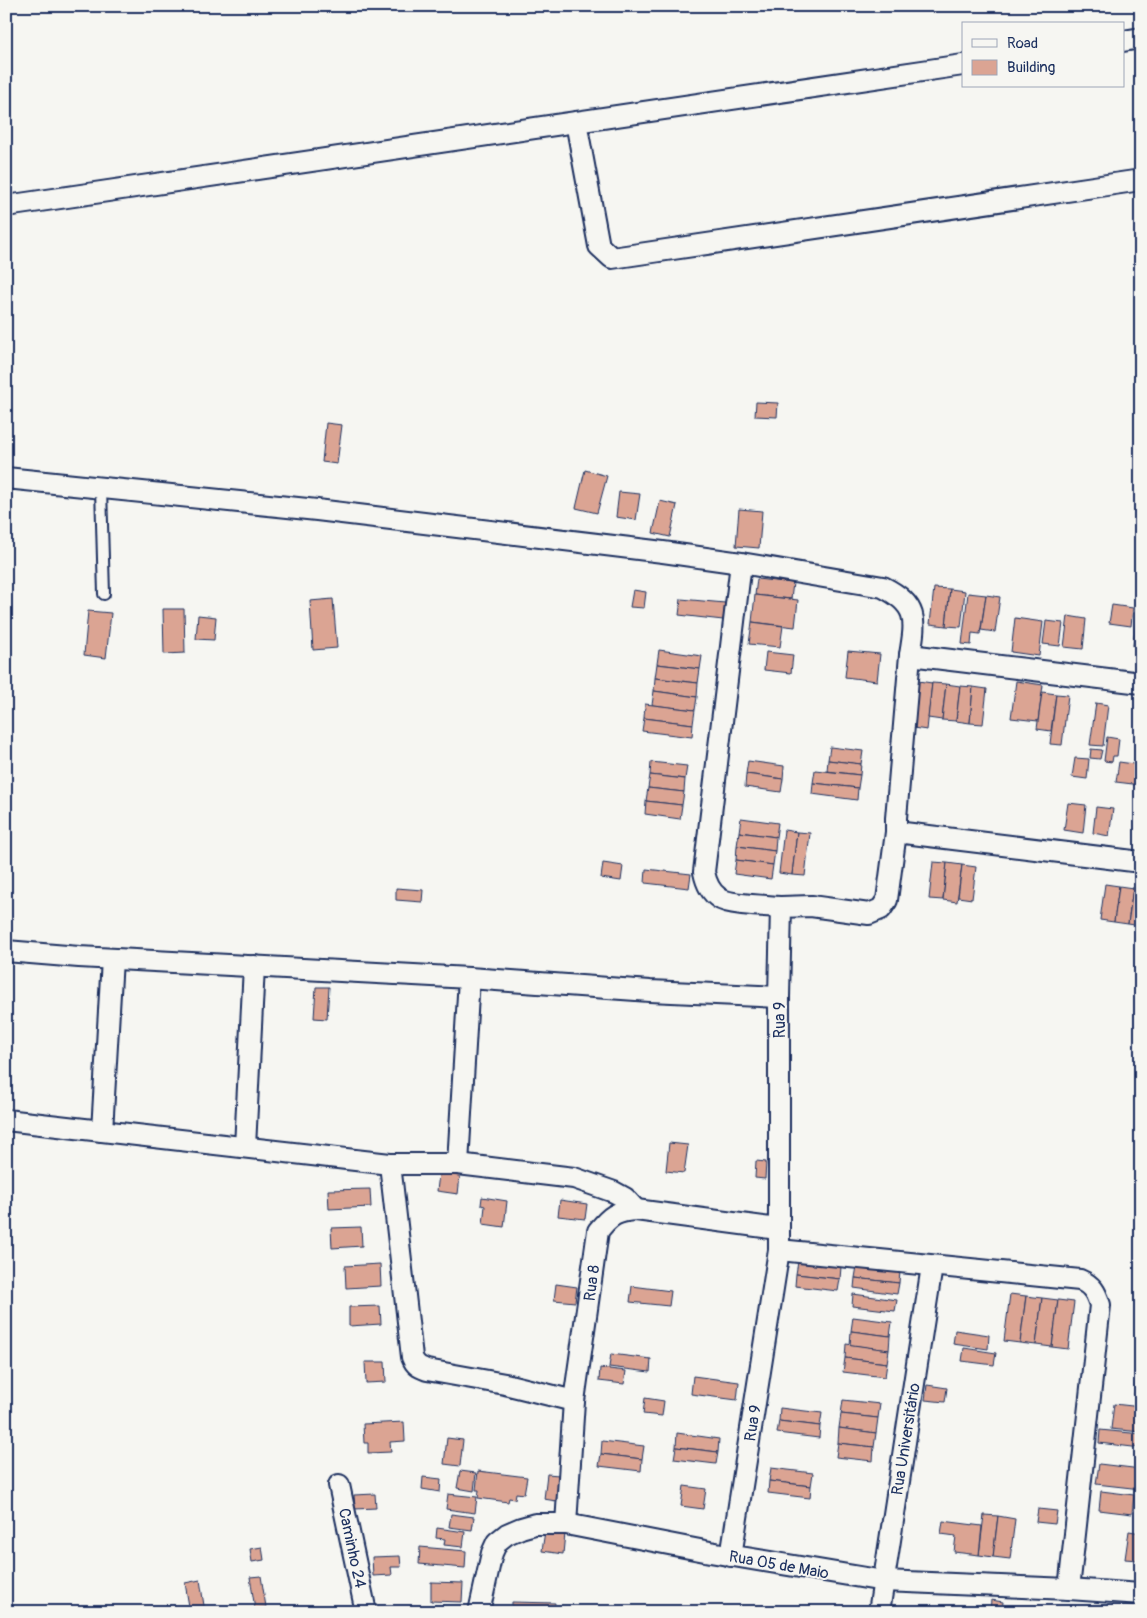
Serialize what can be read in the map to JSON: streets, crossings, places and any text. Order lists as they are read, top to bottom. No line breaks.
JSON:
{"streets":{"street":["Rua 9","Rua 8","Rua Universitário","Caminho 24","Rua 05 de Maio"]},"crossings":[["Rua 9","Rua 05 de Maio"],["Rua 8","Rua 05 de Maio"],["Rua Universitário","Rua 05 de Maio"]],"legend":["Road","Building"]}
